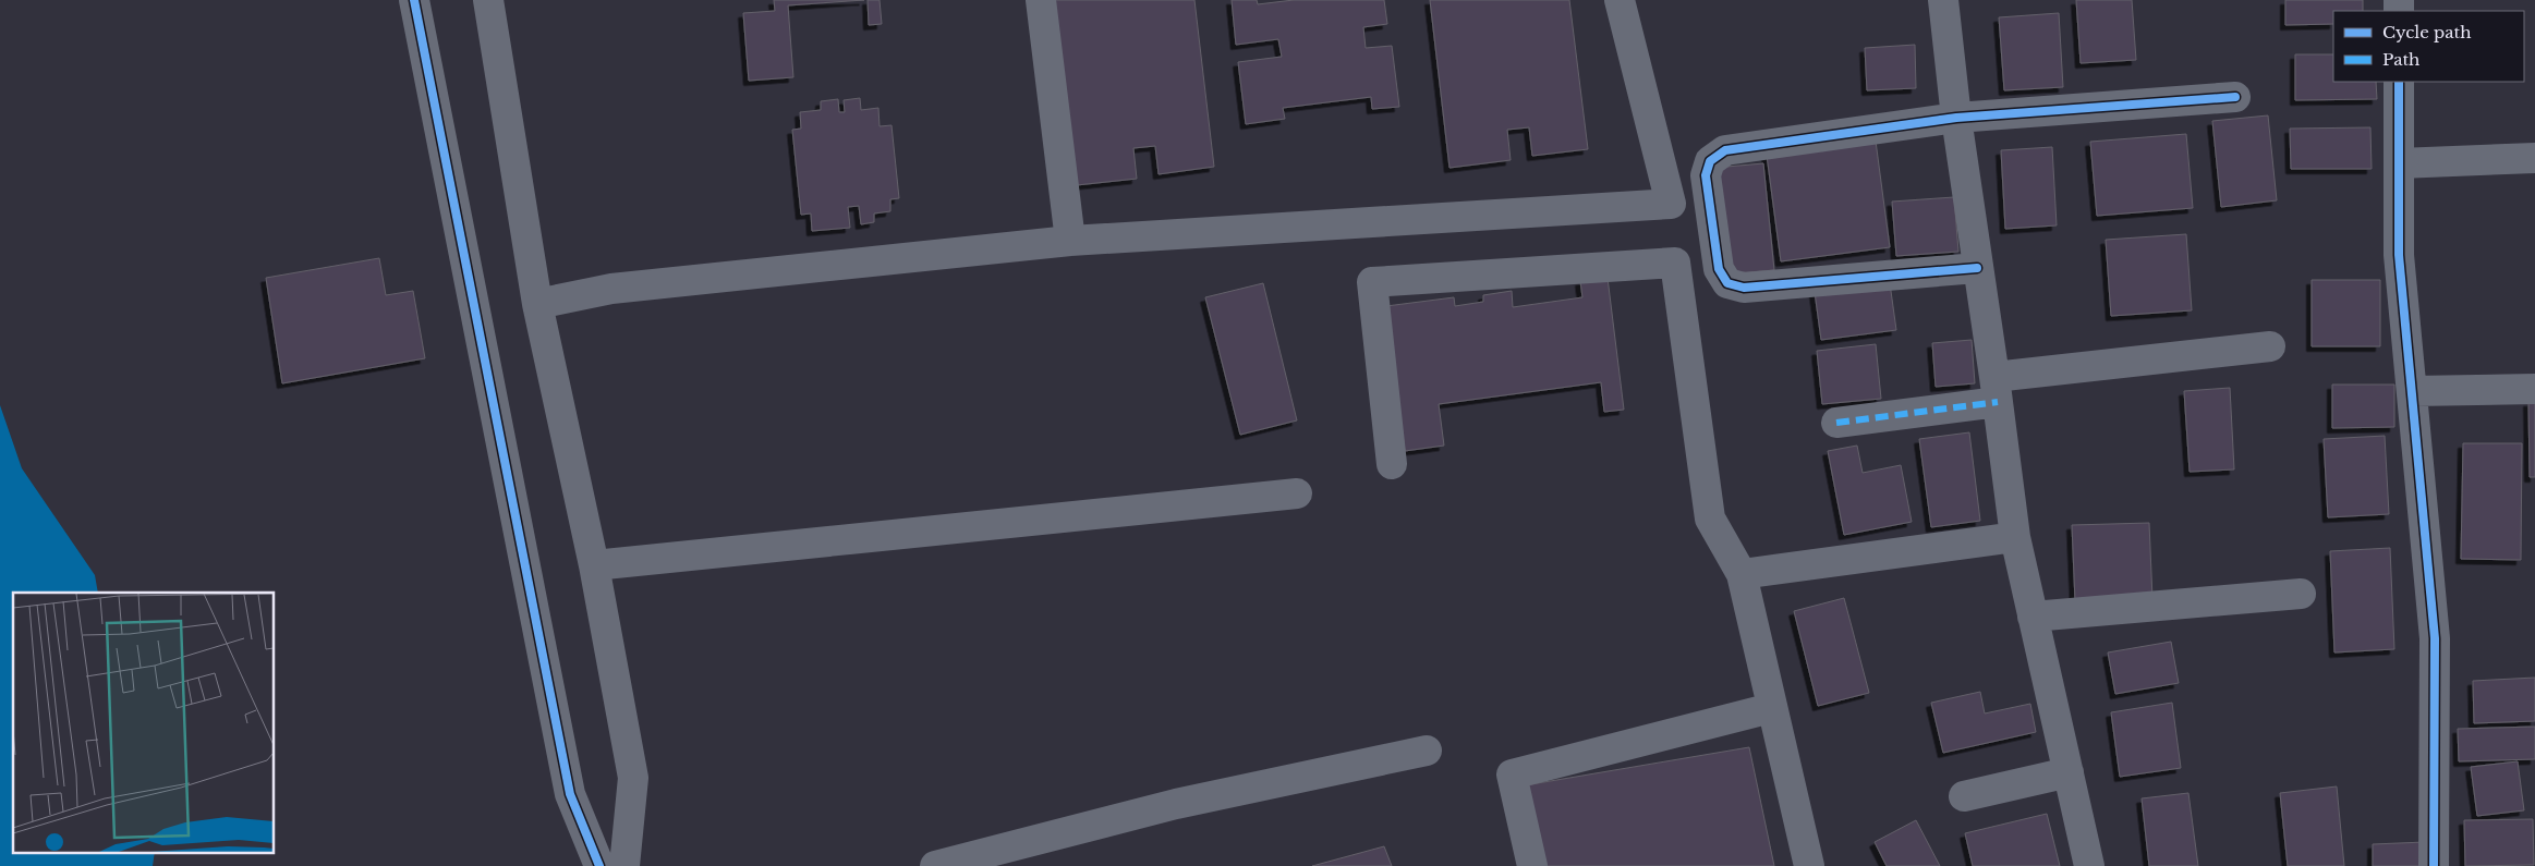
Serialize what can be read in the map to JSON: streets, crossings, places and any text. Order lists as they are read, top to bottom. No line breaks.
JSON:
{"legend":["Cycle path","Path"]}
